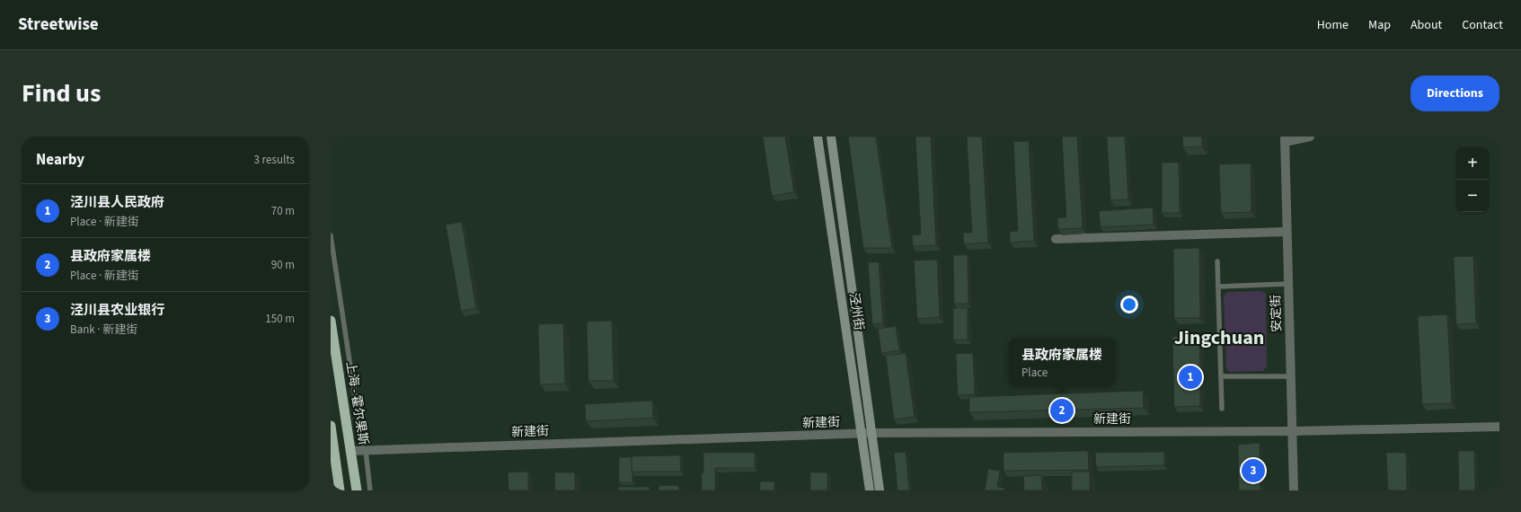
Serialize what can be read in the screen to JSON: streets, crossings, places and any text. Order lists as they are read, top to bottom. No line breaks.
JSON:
{"streets":{"highway":["上海 - 霍尔果斯"],"main road":["泾州街"],"street":["安定街","新建街"]},"crossings":[["泾州街","新建街"],["安定街","新建街"],["上海 - 霍尔果斯","新建街"]],"districts":["Jingchuan"],"page":{"header":"Streetwise","nav":["Home","Map","About","Contact"],"title":"Find us","buttons":"Directions","heading":["Nearby","3 results"],"map_buttons":["+","−"],"list":[{"mark":"1","name":"泾川县人民政府","note":"Place · 新建街","value":"70 m"},{"mark":"2","name":"县政府家属楼","note":"Place · 新建街","value":"90 m"},{"mark":"3","name":"泾川县农业银行","note":"Bank · 新建街","value":"150 m"}],"popup":["县政府家属楼","Place"],"pins":["1","2","3"]}}
